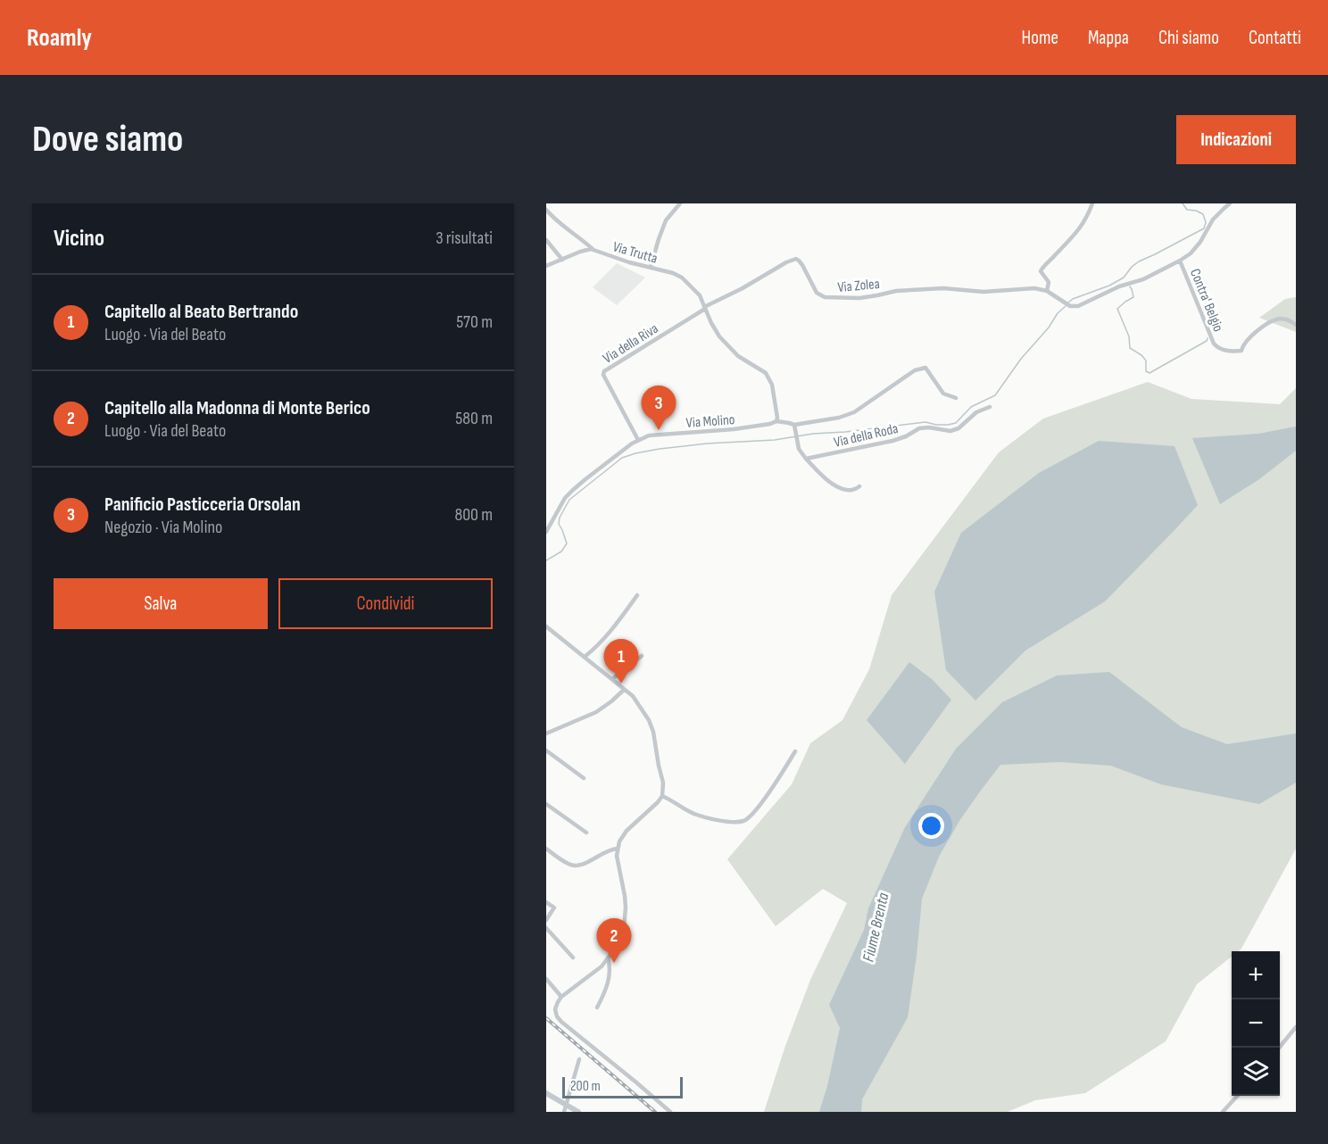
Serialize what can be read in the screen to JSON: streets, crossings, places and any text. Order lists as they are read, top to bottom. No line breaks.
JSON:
{"streets":{"street":["Via Trutta","Via Zolea","Contra' Belgio","Via della Riva","Via Molino","Via della Roda"]},"crossings":[["Via Trutta","Via Zolea"],["Via Trutta","Via della Riva"],["Via Zolea","Contra' Belgio"],["Via Zolea","Via della Riva"],["Via della Riva","Via Molino"]],"water":["Fiume Brenta"],"scale_bar":"200 m","page":{"header":"Roamly","nav":["Home","Mappa","Chi siamo","Contatti"],"buttons":["Indicazioni",["Salva","Condividi"]],"title":"Dove siamo","heading":["Vicino","3 risultati"],"list":[{"mark":"1","name":"Capitello al Beato Bertrando","note":"Luogo · Via del Beato","value":"570 m"},{"mark":"2","name":"Capitello alla Madonna di Monte Berico","note":"Luogo · Via del Beato","value":"580 m"},{"mark":"3","name":"Panificio Pasticceria Orsolan","note":"Negozio · Via Molino","value":"800 m"}],"pins":["3","1","2"],"map_buttons":["+","−"],"scale":"200 m"}}
